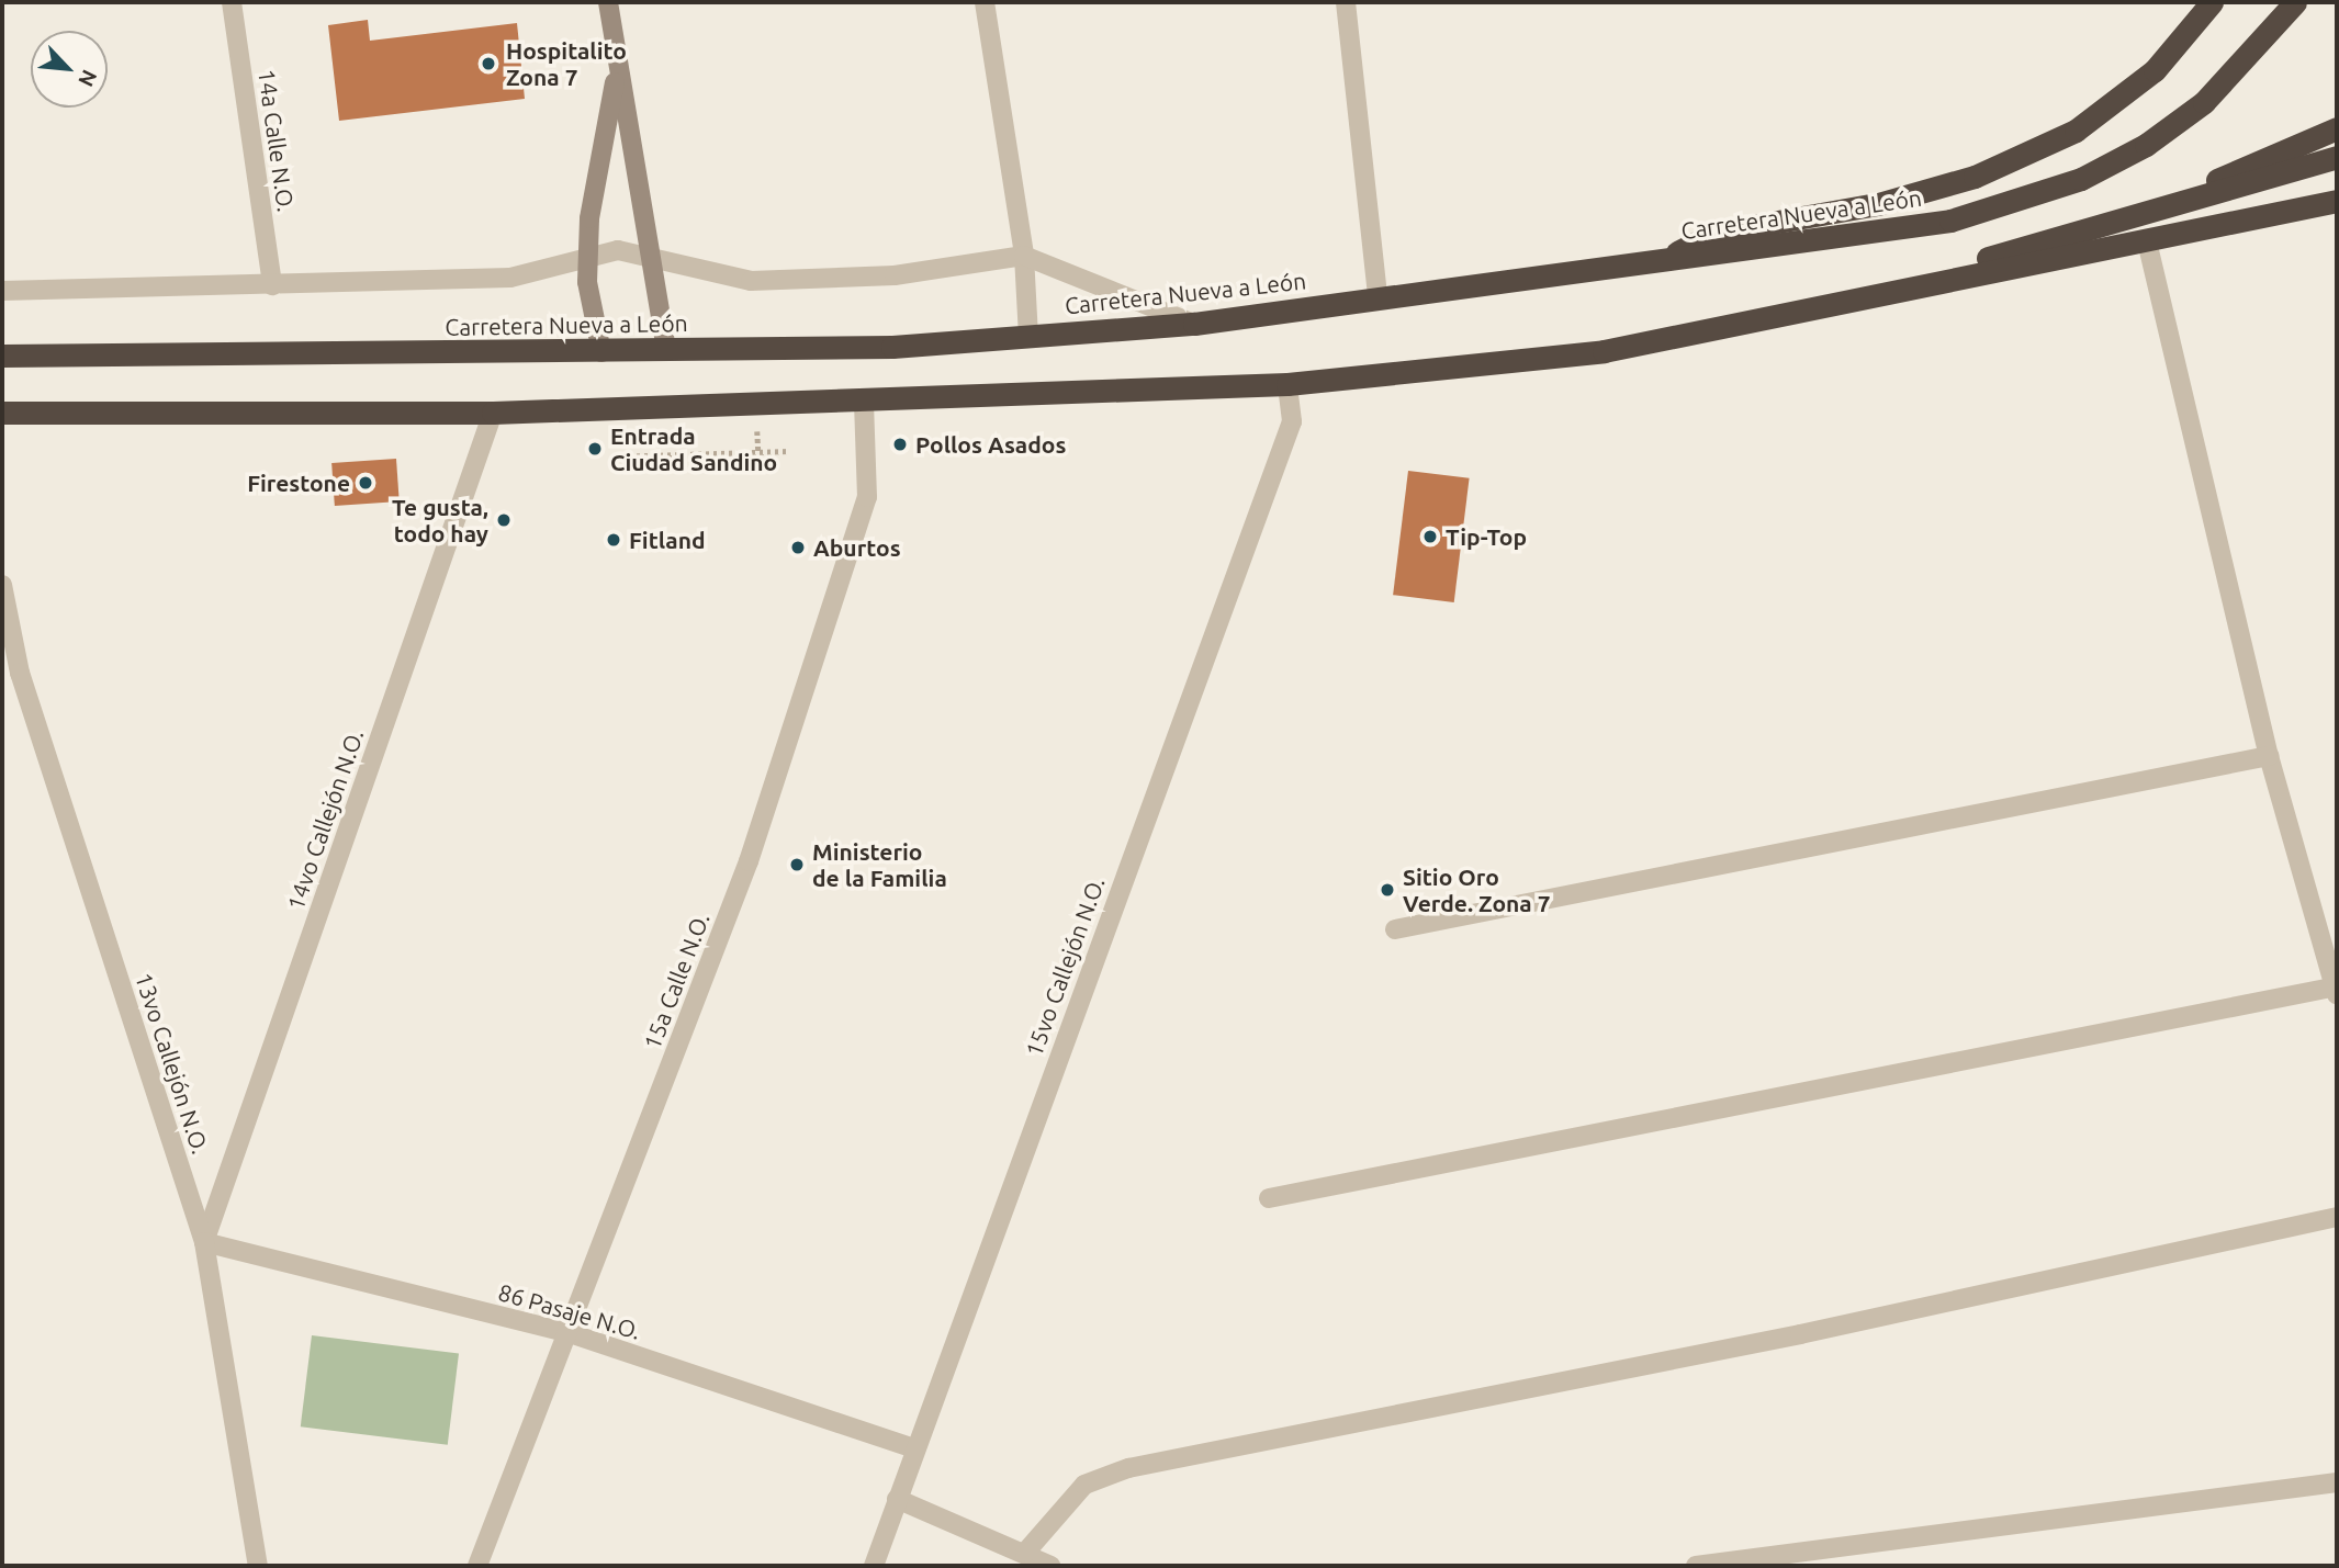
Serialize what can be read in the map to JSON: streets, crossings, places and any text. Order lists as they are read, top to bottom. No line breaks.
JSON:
{"streets":{"highway":["Carretera Nueva a León"],"street":["14a Calle N.O.","14vo Callejón N.O.","15vo Callejón N.O.","15a Calle N.O.","13vo Callejón N.O.","86 Pasaje N.O."]},"crossings":[["14vo Callejón N.O.","13vo Callejón N.O."],["14vo Callejón N.O.","86 Pasaje N.O."],["15vo Callejón N.O.","86 Pasaje N.O."],["15a Calle N.O.","86 Pasaje N.O."],["13vo Callejón N.O.","86 Pasaje N.O."]],"places":["Hospitalito Zona 7","Pollos Asados","Entrada Ciudad Sandino","Firestone","Te gusta, todo hay","Tip-Top","Fitland","Aburtos","Ministerio de la Familia","Sitio Oro Verde. Zona 7"],"north":"bottom right"}
